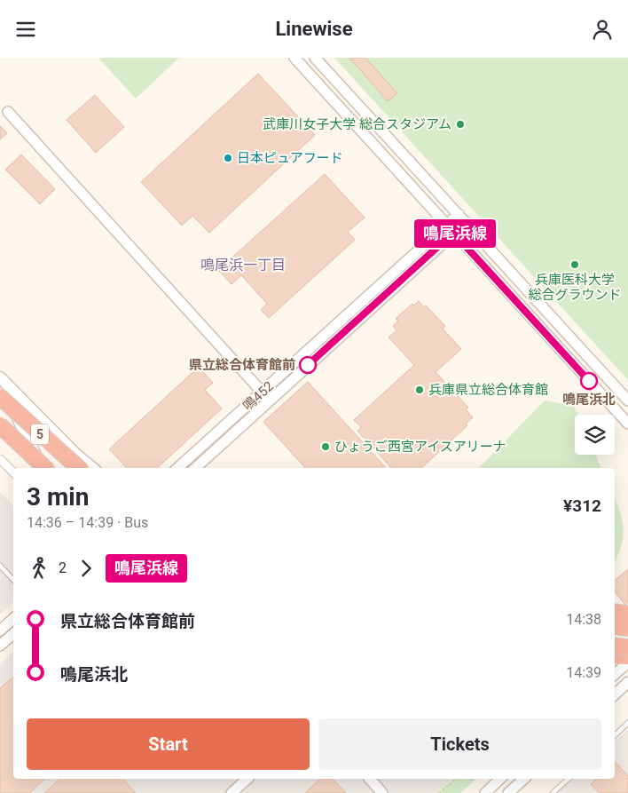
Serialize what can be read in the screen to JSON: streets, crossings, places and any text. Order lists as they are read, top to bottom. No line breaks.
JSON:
{"streets":{"highway":["5"],"street":["鳴452"]},"districts":["鳴尾浜一丁目"],"places":["武庫川女子大学 総合スタジアム","日本ピュアフード","兵庫医科大学 総合グラウンド","県立総合体育館前","鳴尾浜北","兵庫県立総合体育館","ひょうご西宮アイスアリーナ"],"lines":["bus line 鳴尾浜線"],"page":{"header":"Linewise","on_map":"鳴尾浜線","heading":["3 min","14:36 – 14:39 · Bus","¥312"],"legs":["2","鳴尾浜線"],"list":[{"name":"県立総合体育館前","value":"14:38"},{"name":"鳴尾浜北","value":"14:39"}],"buttons":["Start","Tickets"]}}
